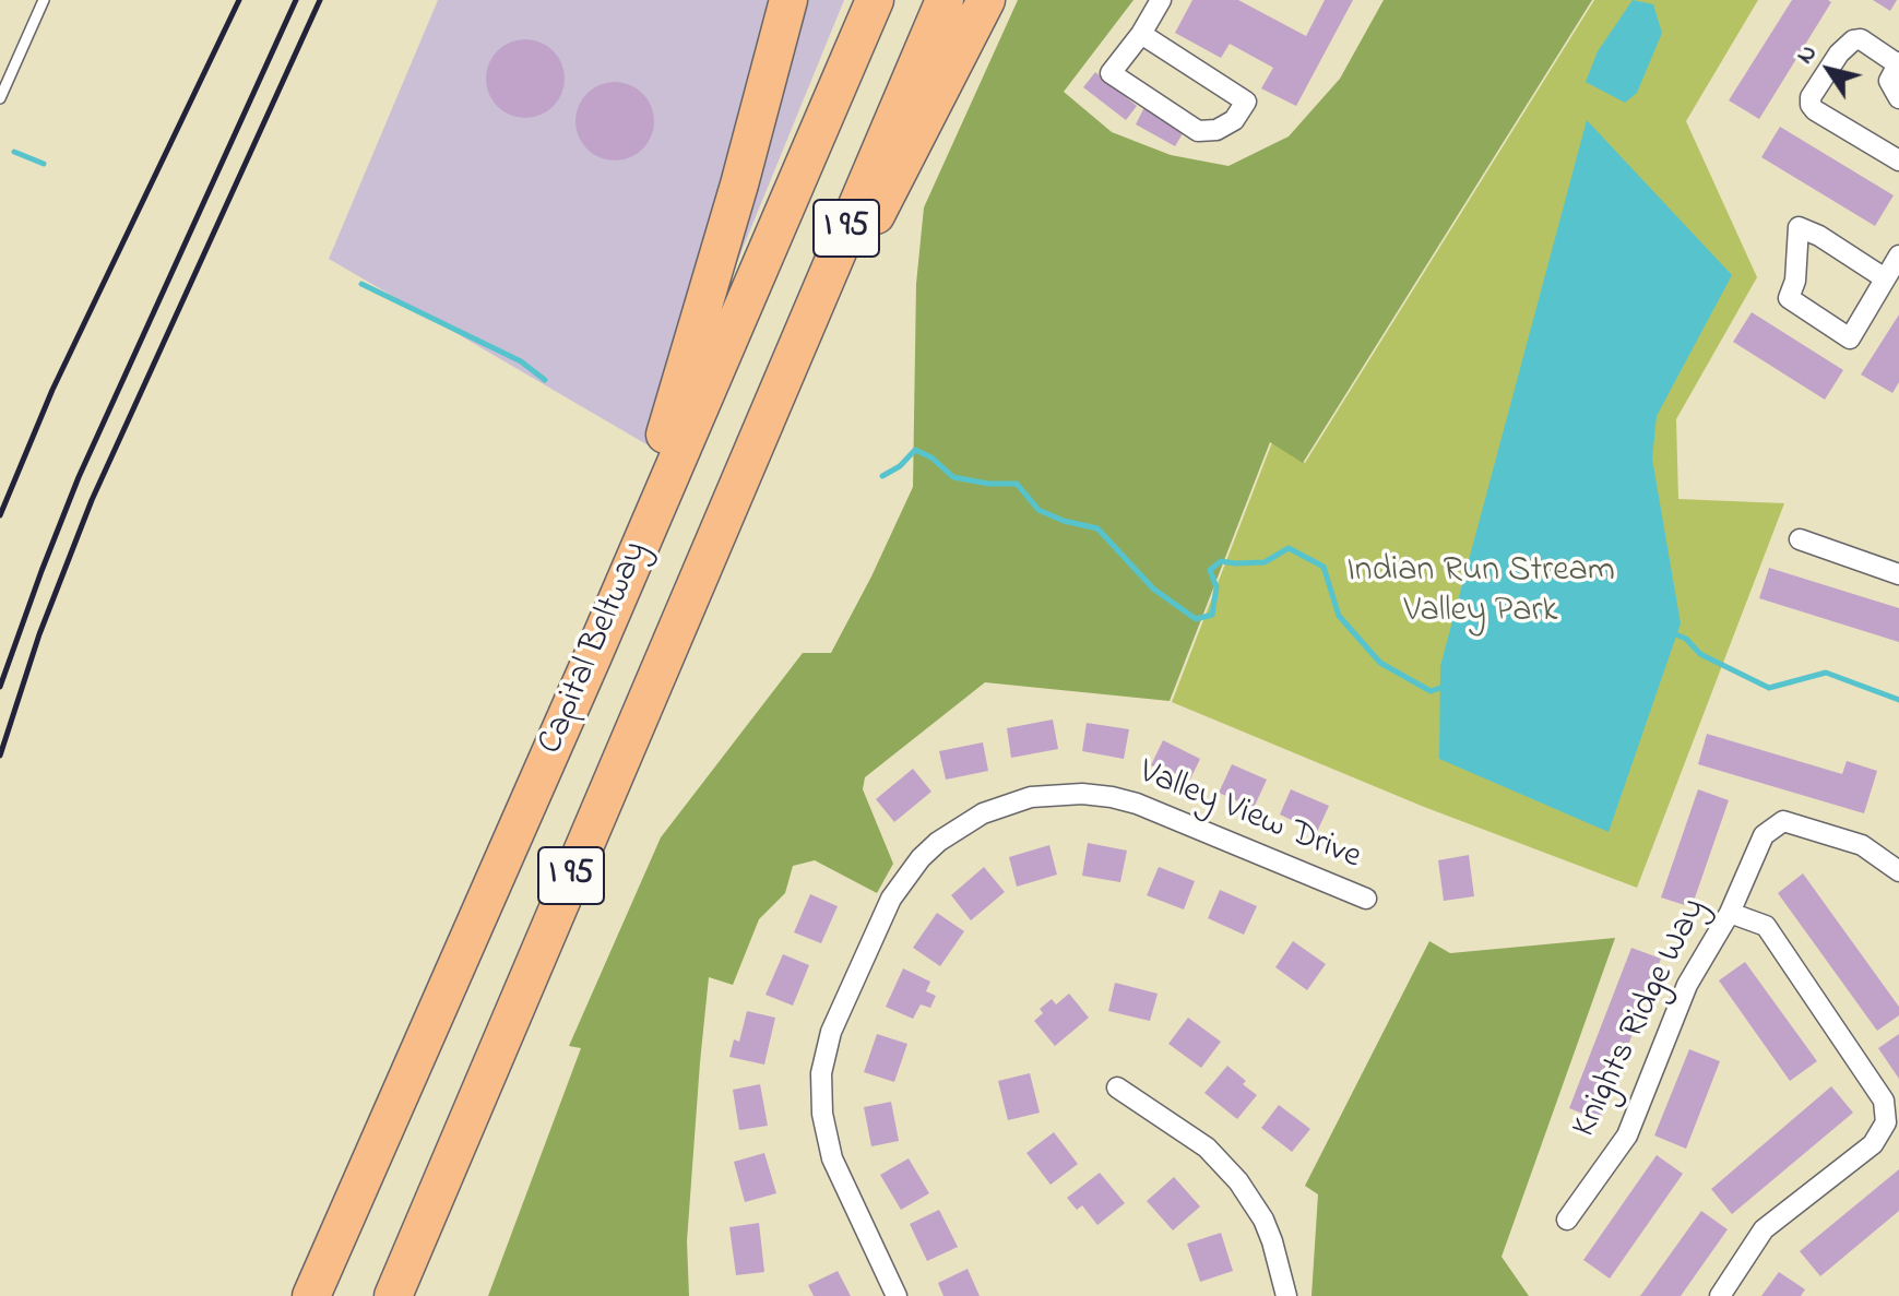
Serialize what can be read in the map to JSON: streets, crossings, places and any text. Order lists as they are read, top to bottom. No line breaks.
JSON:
{"streets":{"highway":["I 95","Capital Beltway"],"street":["Valley View Drive","Knights Ridge Way"]},"parks":["Indian Run Stream Valley Park"],"north":"top left"}
